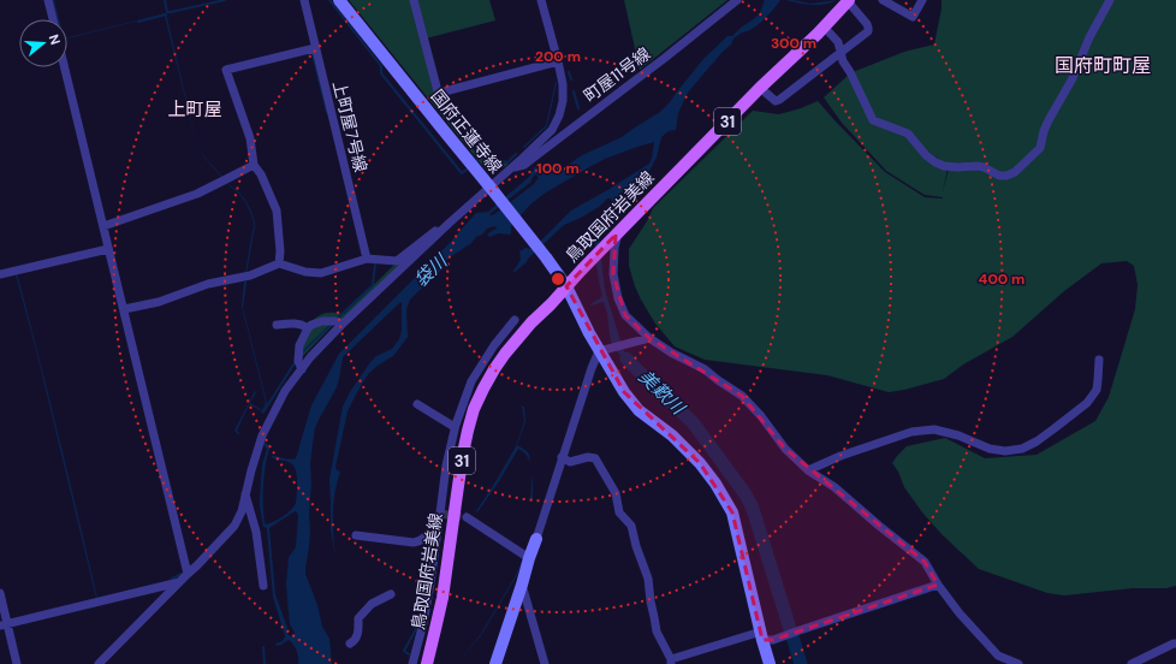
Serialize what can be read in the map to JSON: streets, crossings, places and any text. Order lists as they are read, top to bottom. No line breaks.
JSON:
{"streets":{"main road":["31","鳥取国府岩美線"],"street":["町屋11号線","上町屋7号線","国府正蓮寺線"]},"crossings":[["国府正蓮寺線","鳥取国府岩美線"]],"districts":["国府町町屋","上町屋"],"water":["袋川","美歎川"],"north":"right","rings":["300 m","200 m","100 m","400 m"]}
